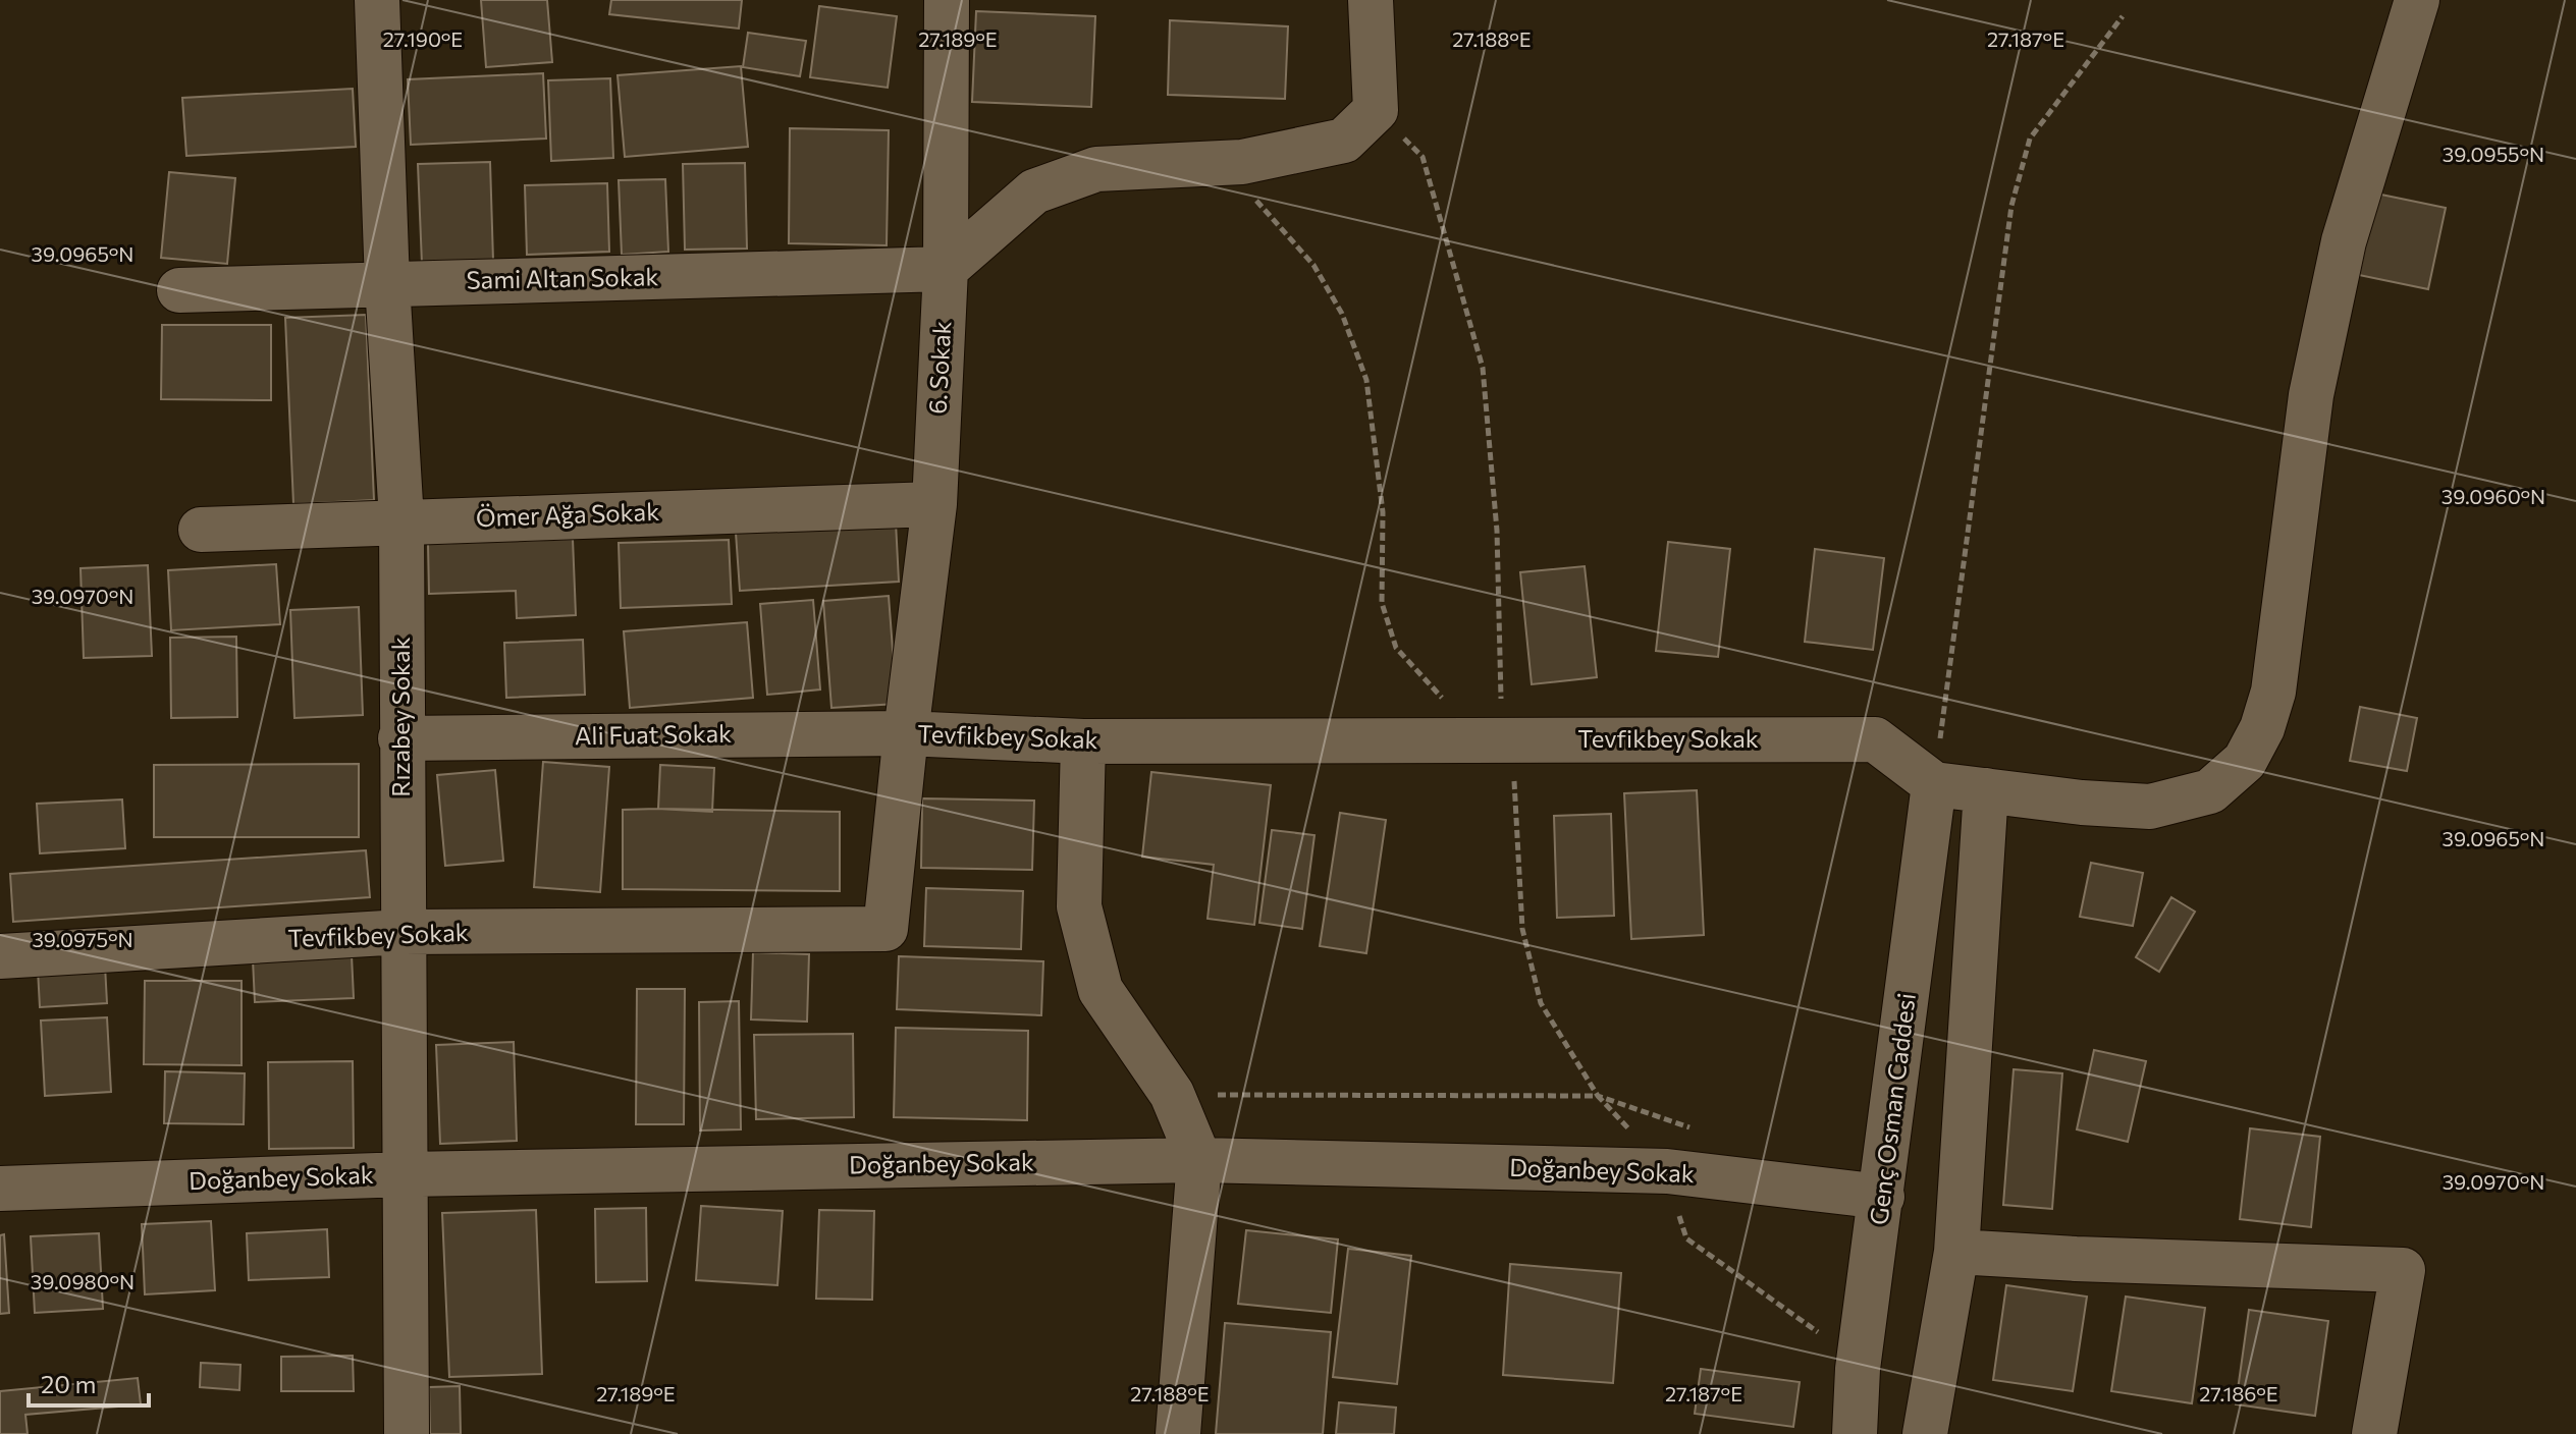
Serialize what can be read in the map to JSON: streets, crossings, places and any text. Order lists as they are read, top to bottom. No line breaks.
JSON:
{"streets":{"street":["Sami Altan Sokak","6. Sokak","Ömer Ağa Sokak","Rızabey Sokak","Ali Fuat Sokak","Tevfikbey Sokak","Genç Osman Caddesi","Doğanbey Sokak"]},"crossings":[["Sami Altan Sokak","6. Sokak"],["Sami Altan Sokak","Rızabey Sokak"],["6. Sokak","Ömer Ağa Sokak"],["6. Sokak","Ali Fuat Sokak"],["6. Sokak","Tevfikbey Sokak"],["Ömer Ağa Sokak","Rızabey Sokak"],["Rızabey Sokak","Ali Fuat Sokak"],["Rızabey Sokak","Tevfikbey Sokak"],["Rızabey Sokak","Doğanbey Sokak"],["Ali Fuat Sokak","Tevfikbey Sokak"],["Tevfikbey Sokak","Genç Osman Caddesi"],["Genç Osman Caddesi","Doğanbey Sokak"]],"scale_bar":"20 m","coordinates":["27.190°E","27.189°E","27.188°E","27.187°E","39.0955°N","39.0965°N","39.0960°N","39.0970°N","39.0975°N","39.0980°N","27.186°E"]}
